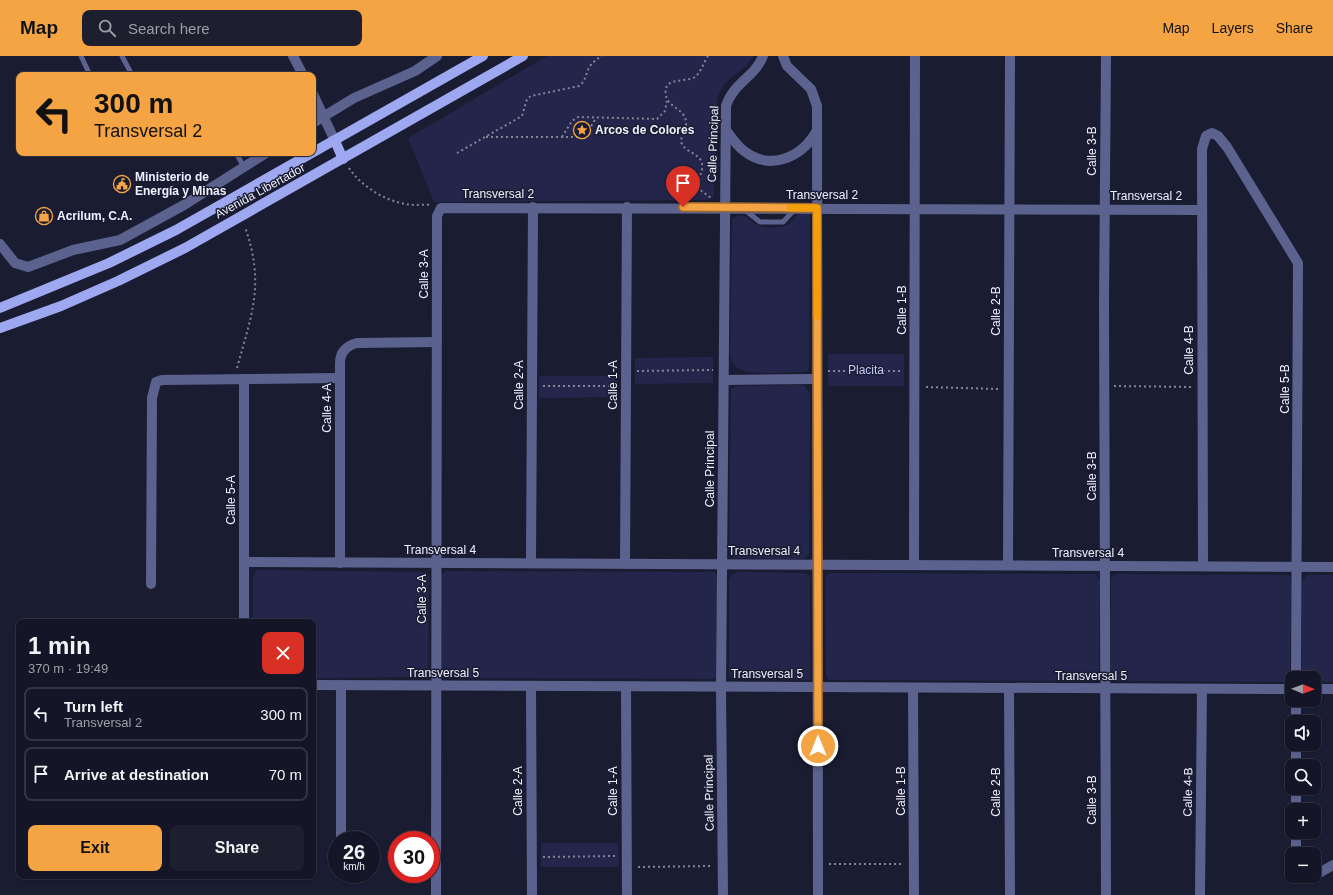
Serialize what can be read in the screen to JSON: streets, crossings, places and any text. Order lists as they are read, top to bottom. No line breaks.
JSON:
{"streets":{"main road":["Avenida Libertador"],"street":["Calle Principal","Calle 3-B","Transversal 2","Calle 3-A","Calle 1-B","Calle 2-B","Calle 4-B","Calle 2-A","Calle 1-A","Calle 5-B","Calle 4-A","Calle 5-A","Transversal 4","Transversal 5"]},"crossings":[["Calle Principal","Transversal 2"],["Calle Principal","Transversal 4"],["Calle Principal","Transversal 5"],["Calle 3-B","Transversal 2"],["Calle 3-B","Transversal 4"],["Calle 3-B","Transversal 5"],["Transversal 2","Calle 3-A"],["Transversal 2","Calle 1-B"],["Transversal 2","Calle 2-B"],["Transversal 2","Calle 4-B"],["Transversal 2","Calle 2-A"],["Transversal 2","Calle 1-A"],["Calle 3-A","Calle 4-A"],["Calle 3-A","Transversal 4"],["Calle 3-A","Transversal 5"],["Calle 1-B","Transversal 4"],["Calle 1-B","Transversal 5"],["Calle 2-B","Transversal 4"],["Calle 2-B","Transversal 5"],["Calle 4-B","Calle 5-B"],["Calle 4-B","Transversal 4"],["Calle 4-B","Transversal 5"],["Calle 2-A","Transversal 4"],["Calle 2-A","Transversal 5"],["Calle 1-A","Transversal 4"],["Calle 1-A","Transversal 5"],["Calle 5-B","Transversal 4"],["Calle 4-A","Transversal 4"],["Calle 5-A","Transversal 4"]],"parks":["Placita"],"places":{"place":["Arcos de Colores"],"public building":["Ministerio de Energía y Minas"],"shop":["Acrilum, C.A."]},"north":"right","page":{"header":"Map","search":"Search here","nav":["Map","Layers","Share"],"turn":["300 m","Transversal 2"],"heading":["1 min","370 m · 19:49"],"map_buttons":["+","−"],"list":[{"name":"Turn left","note":"Transversal 2","value":"300 m"},{"name":"Arrive at destination","value":"70 m"}],"buttons":["Exit","Share"],"speed":"26 km/h","limit":"30"}}
